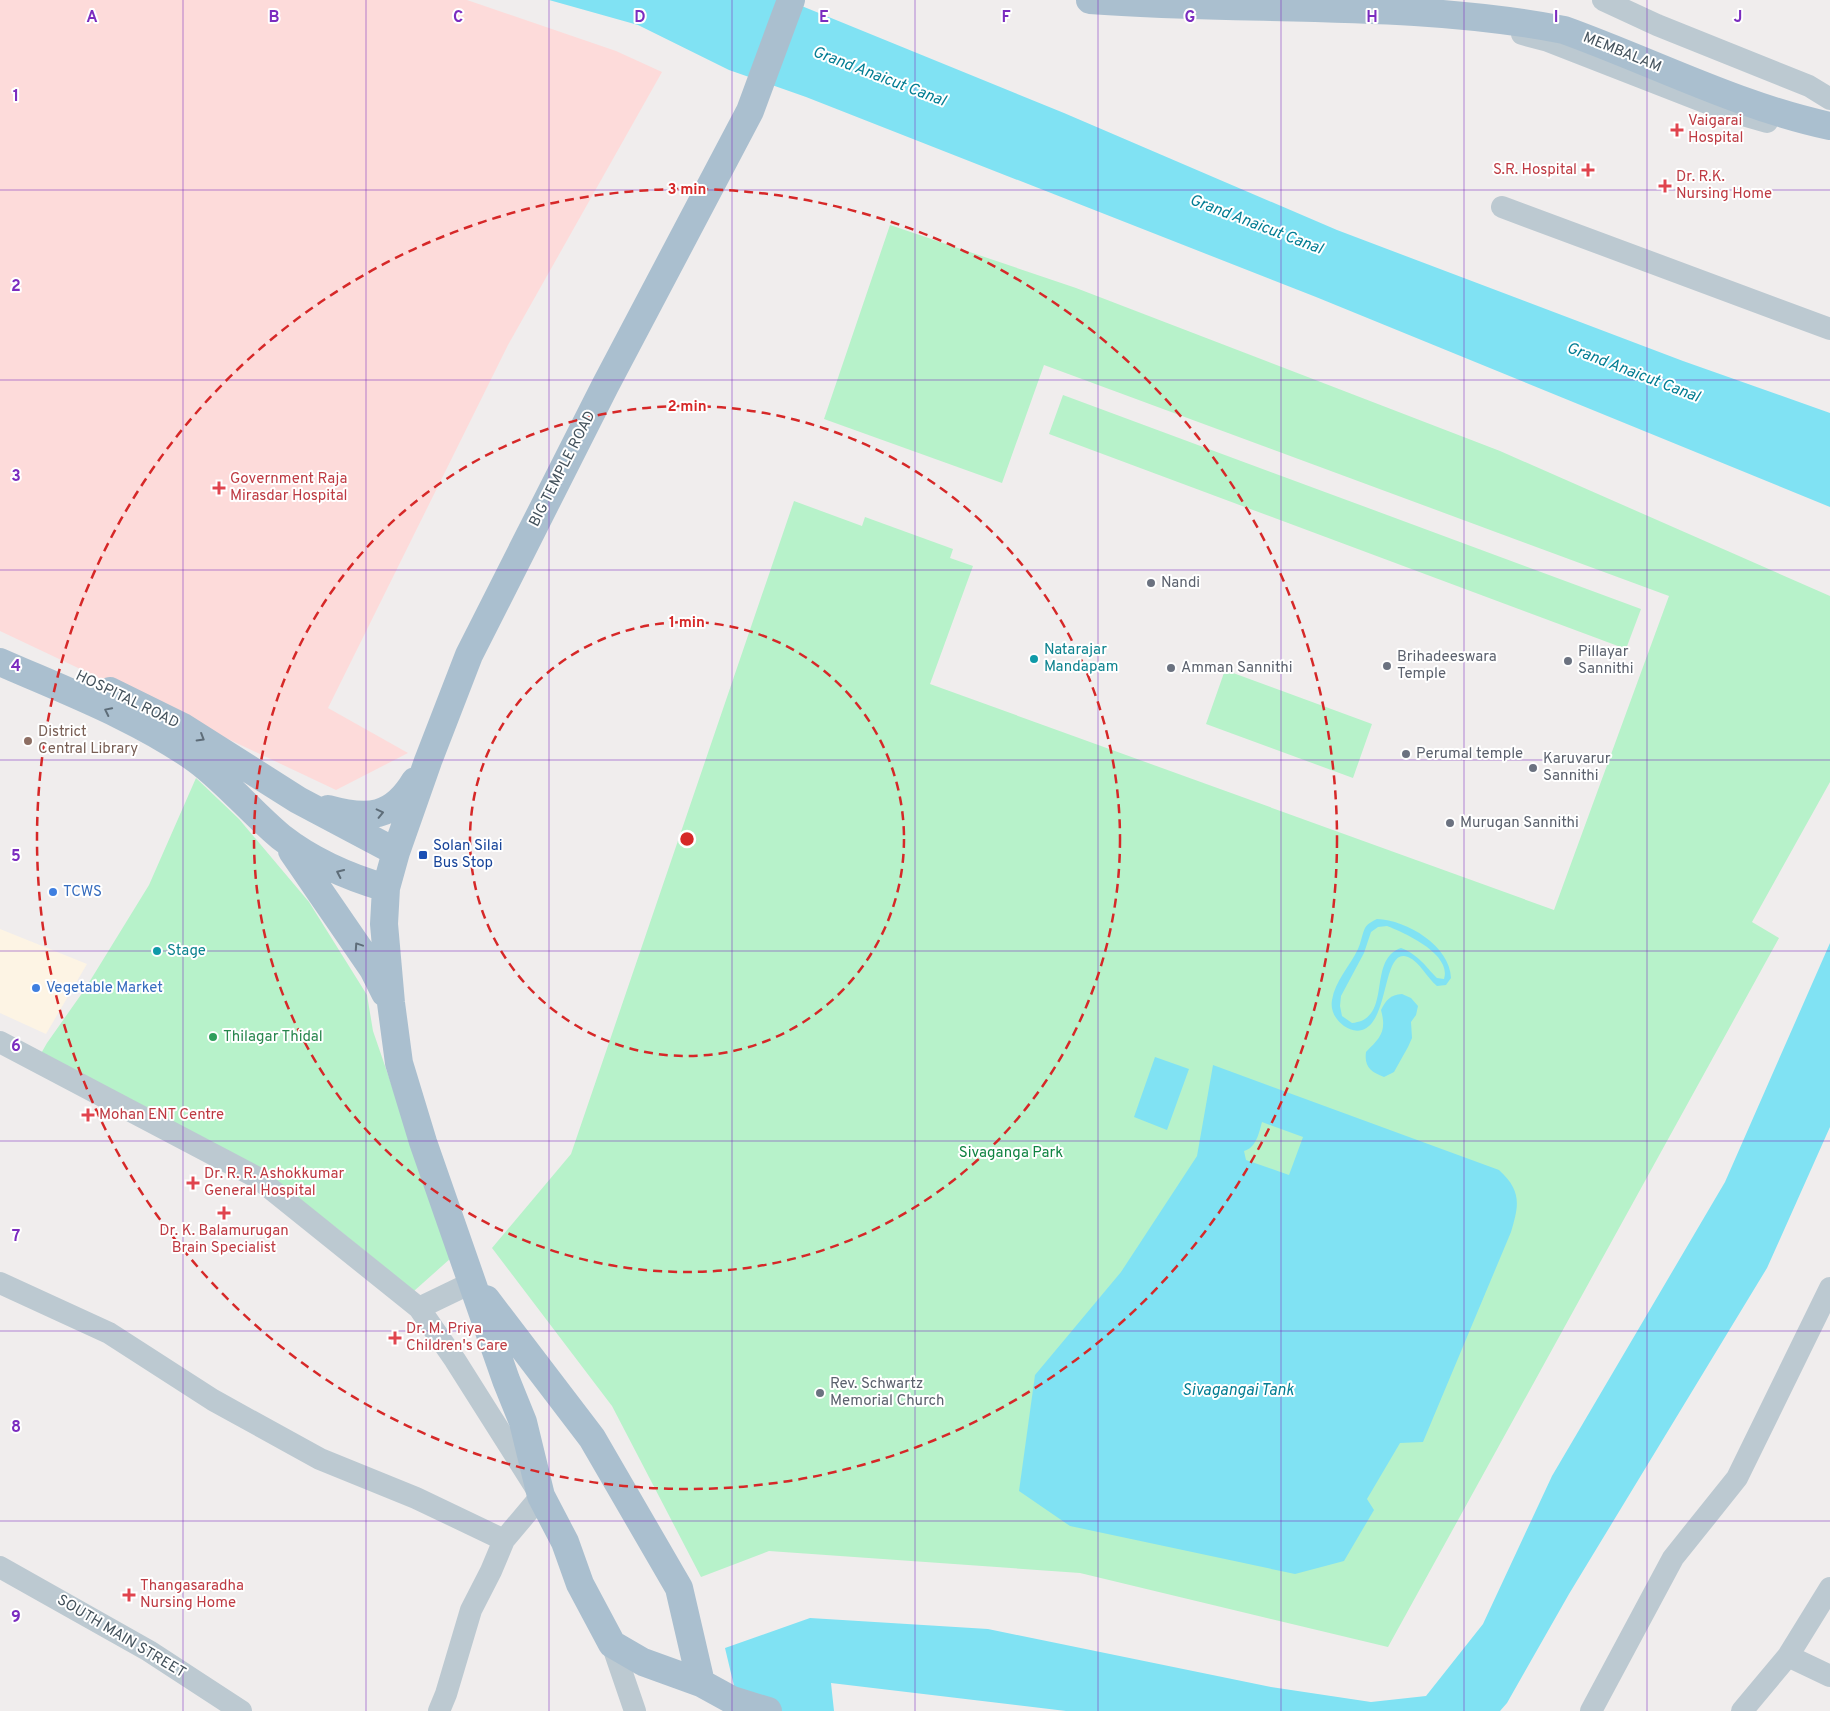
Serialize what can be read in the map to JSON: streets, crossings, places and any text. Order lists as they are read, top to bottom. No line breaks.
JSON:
{"streets":{"main road":["MEMBALAM","BIG TEMPLE ROAD","HOSPITAL ROAD"],"street":["SOUTH MAIN STREET"]},"water":["Grand Anaicut Canal","Sivagangai Tank"],"parks":["Sivaganga Park"],"places":{"health":["Vaigarai Hospital","S.R. Hospital","Dr. R.K. Nursing Home","Government Raja Mirasdar Hospital","Mohan ENT Centre","Dr. R. R. Ashokkumar General Hospital","Dr. K. Balamurugan Brain Specialist","Dr. M. Priya Children's Care","Thangasaradha Nursing Home"],"other":["Nandi","Natarajar Mandapam","Pillayar Sannithi","Brihadeeswara Temple","Amman Sannithi","District Central Library","Perumal temple","Karuvarur Sannithi","Murugan Sannithi","TCWS","Stage","Vegetable Market","Thilagar Thidal","Rev. Schwartz Memorial Church"],"transit":["Solan Silai Bus Stop"]},"grid":{"columns":["A","B","C","D","E","F","G","H","I","J"],"rows":["1","2","3","4","5","6","7","8","9"]},"rings":["3 min","2 min","1 min"]}
